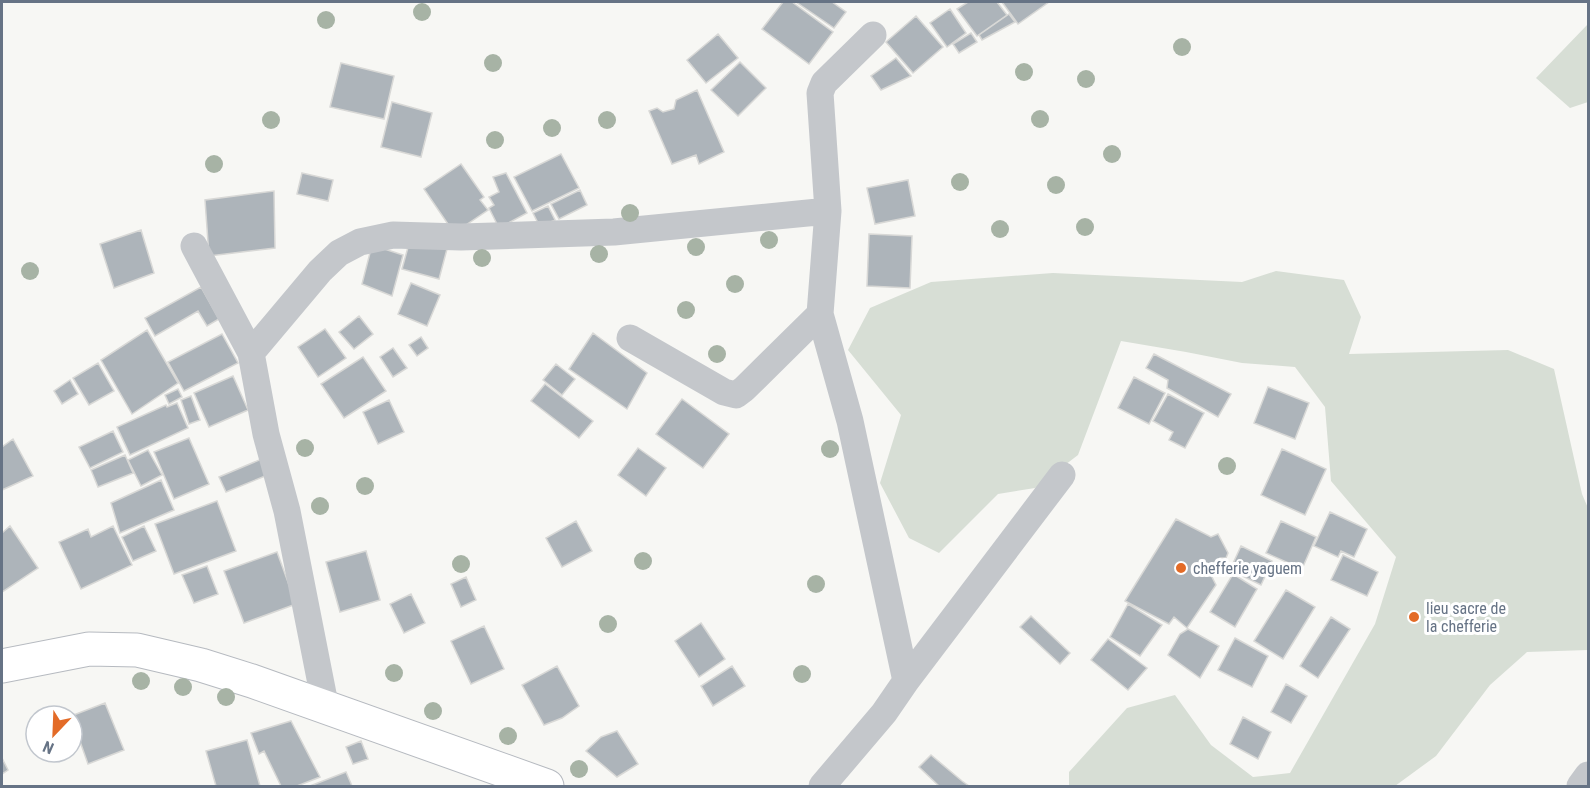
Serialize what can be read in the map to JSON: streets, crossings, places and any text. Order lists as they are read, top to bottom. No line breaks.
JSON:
{"places":["chefferie yaguem","lieu sacre de la chefferie"],"north":"bottom left"}
